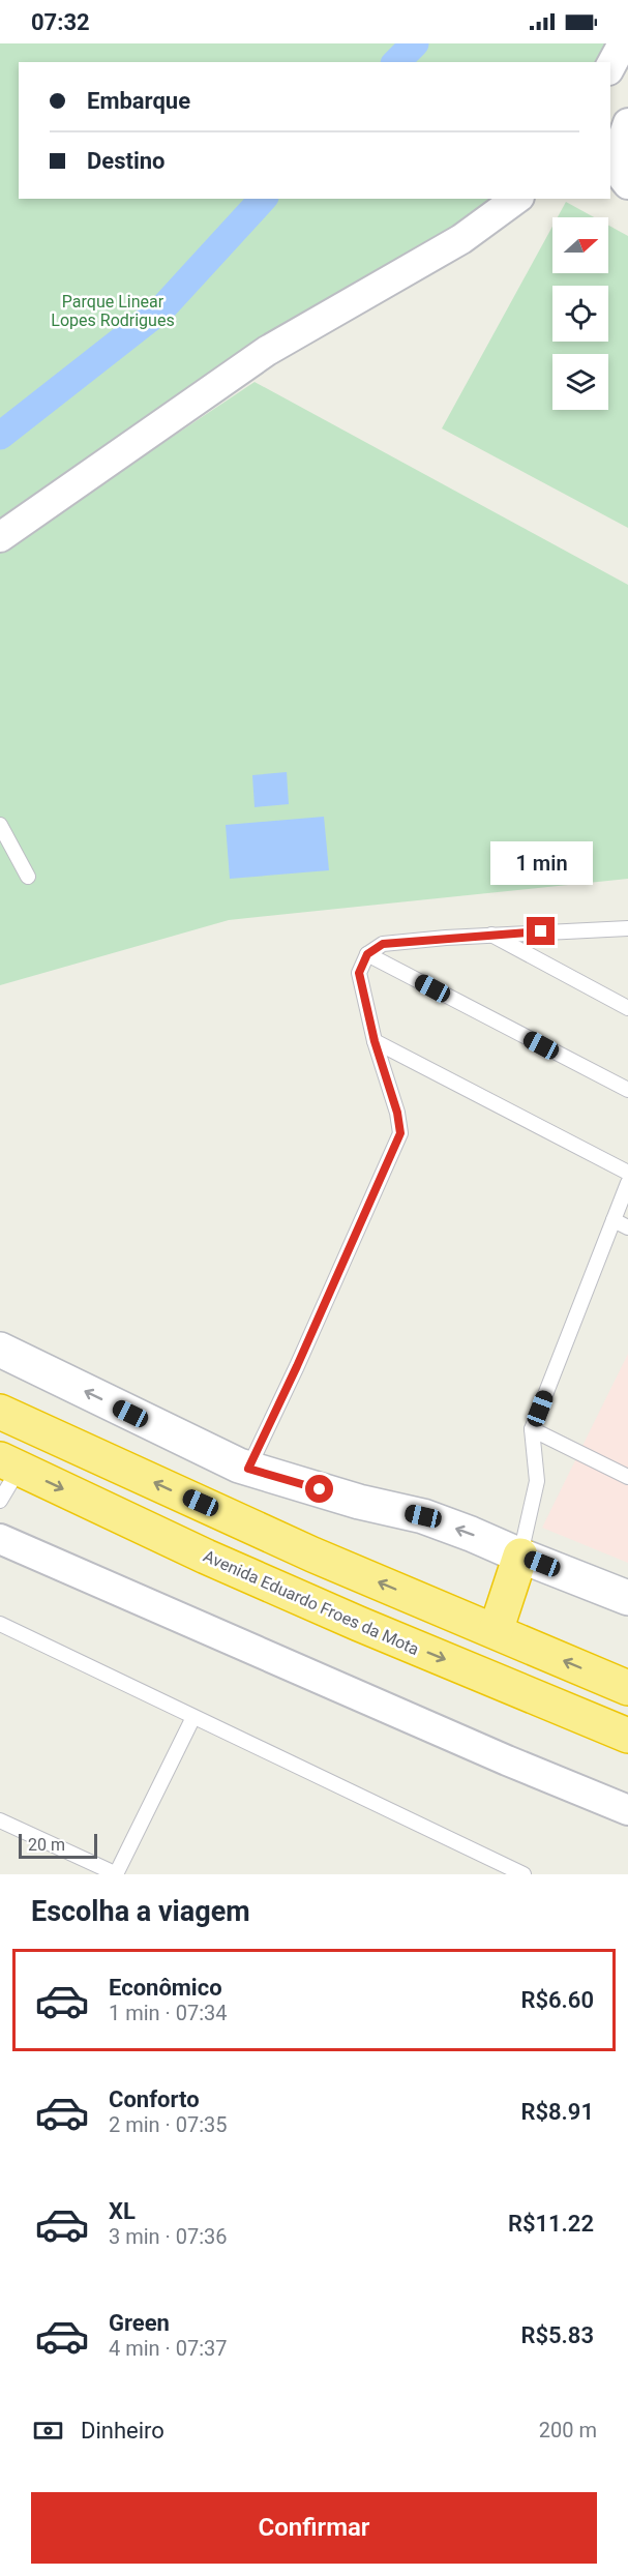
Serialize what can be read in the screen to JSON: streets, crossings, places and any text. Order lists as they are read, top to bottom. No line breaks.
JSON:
{"streets":{"highway":["Avenida Eduardo Froes da Mota"]},"parks":["Parque Linear Lopes Rodrigues"],"scale_bar":"20 m","north":"right","page":{"status":"07:32","banner":["Embarque","Destino"],"bubble":"1 min","scale":"20 m","heading":"Escolha a viagem","list":[{"name":"Econômico","note":"1 min · 07:34","value":"R$6.60"},{"name":"Conforto","note":"2 min · 07:35","value":"R$8.91"},{"name":"XL","note":"3 min · 07:36","value":"R$11.22"},{"name":"Green","note":"4 min · 07:37","value":"R$5.83"}],"pay":["Dinheiro","200 m"],"buttons":"Confirmar"}}
